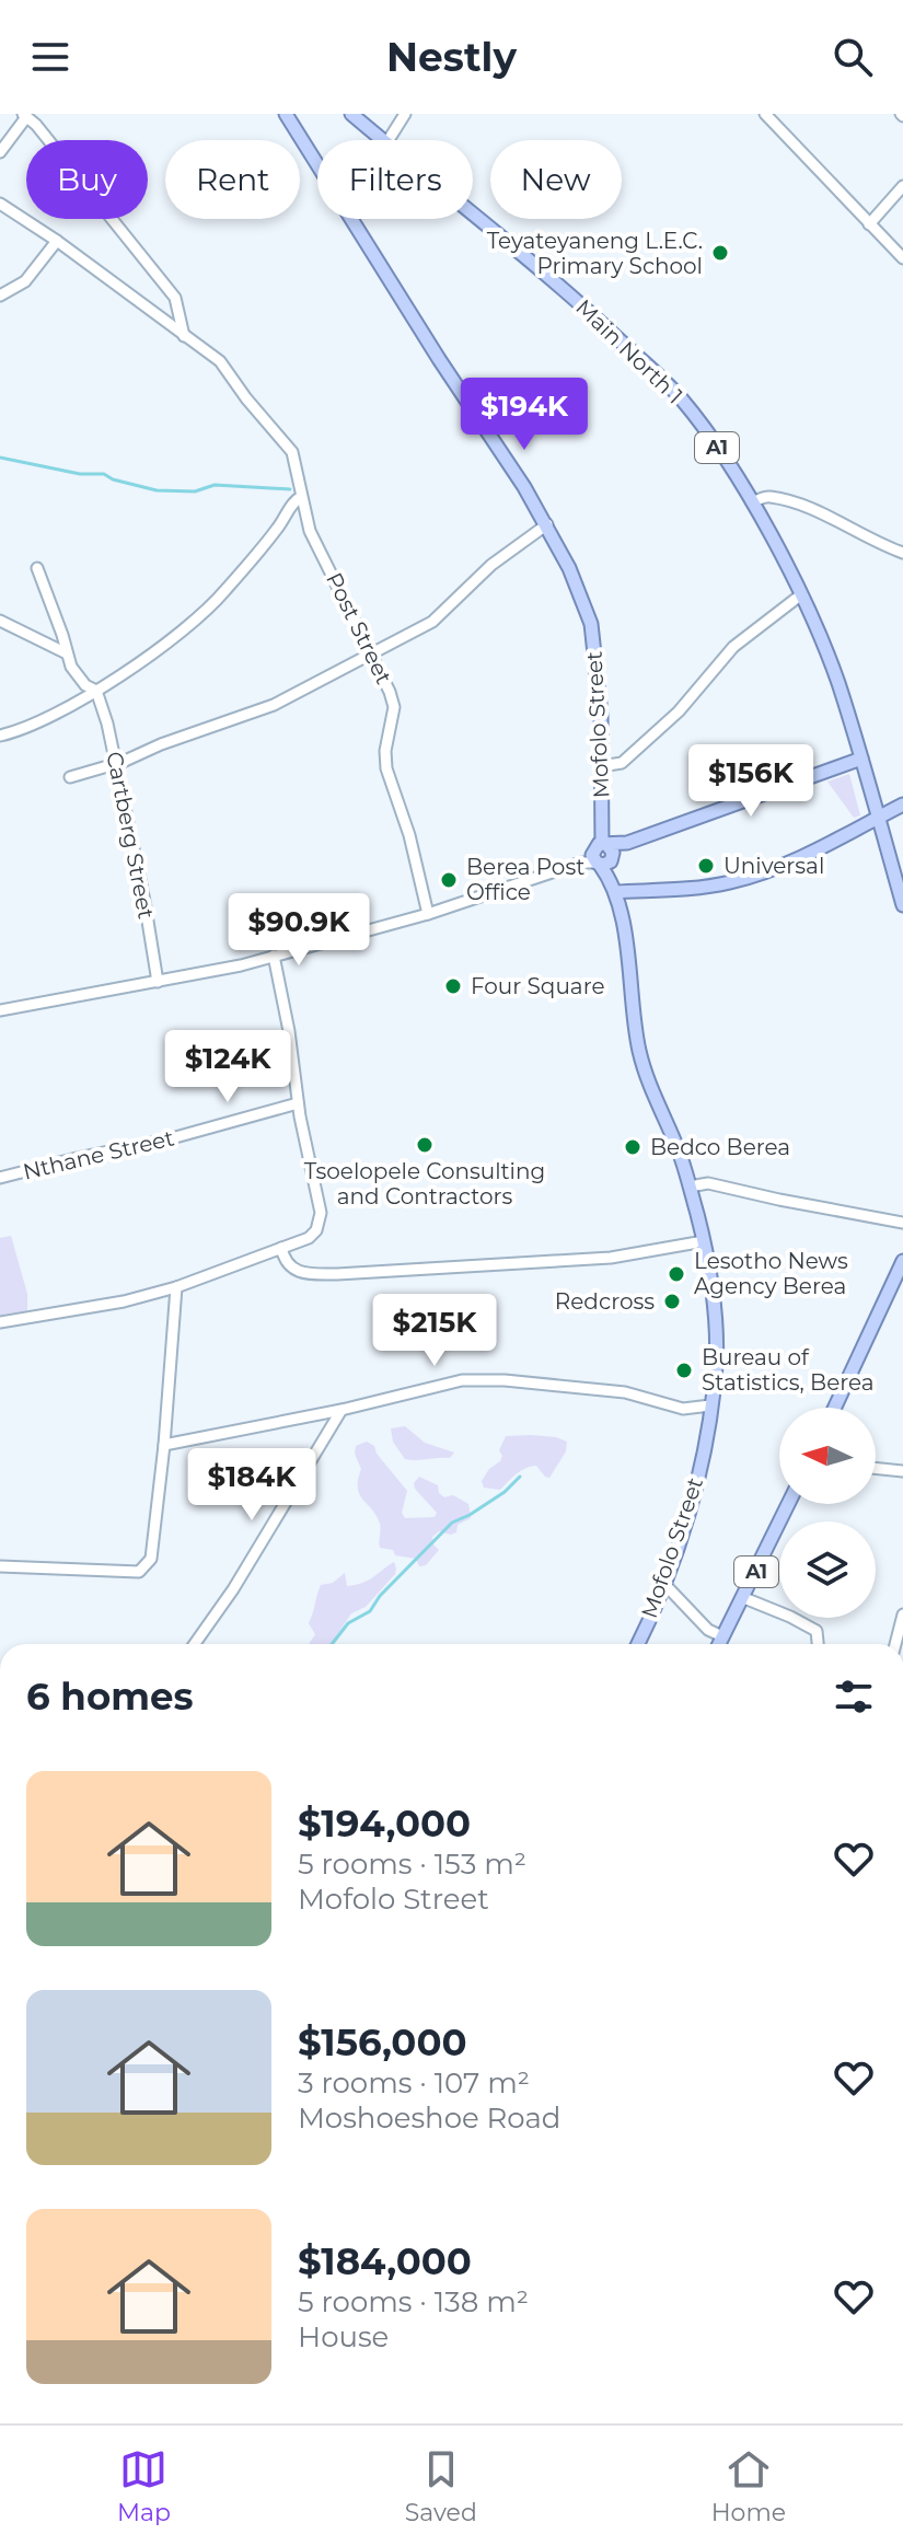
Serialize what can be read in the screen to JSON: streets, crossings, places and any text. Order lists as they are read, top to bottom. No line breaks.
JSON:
{"streets":{"main road":["Main North 1","A1","Mofolo Street"],"street":["Post Street","Cartberg Street","Nthane Street"]},"places":["Teyateyaneng L.E.C. Primary School","Universal","Berea Post Office","Four Square","Tsoelopele Consulting and Contractors","Bedco Berea","Lesotho News Agency Berea","Redcross","Bureau of Statistics, Berea"],"north":"left","page":{"header":"Nestly","chip":["Buy","Rent","Filters","New"],"price":["$194K","$156K","$90.9K","$124K","$215K","$184K"],"heading":"6 homes","list":[{"name":"$194,000","note":"5 rooms · 153 m² · Mofolo Street"},{"name":"$156,000","note":"3 rooms · 107 m² · Moshoeshoe Road"},{"name":"$184,000","note":"5 rooms · 138 m² · House"}],"tabs":["Map","Saved","Home"]}}
